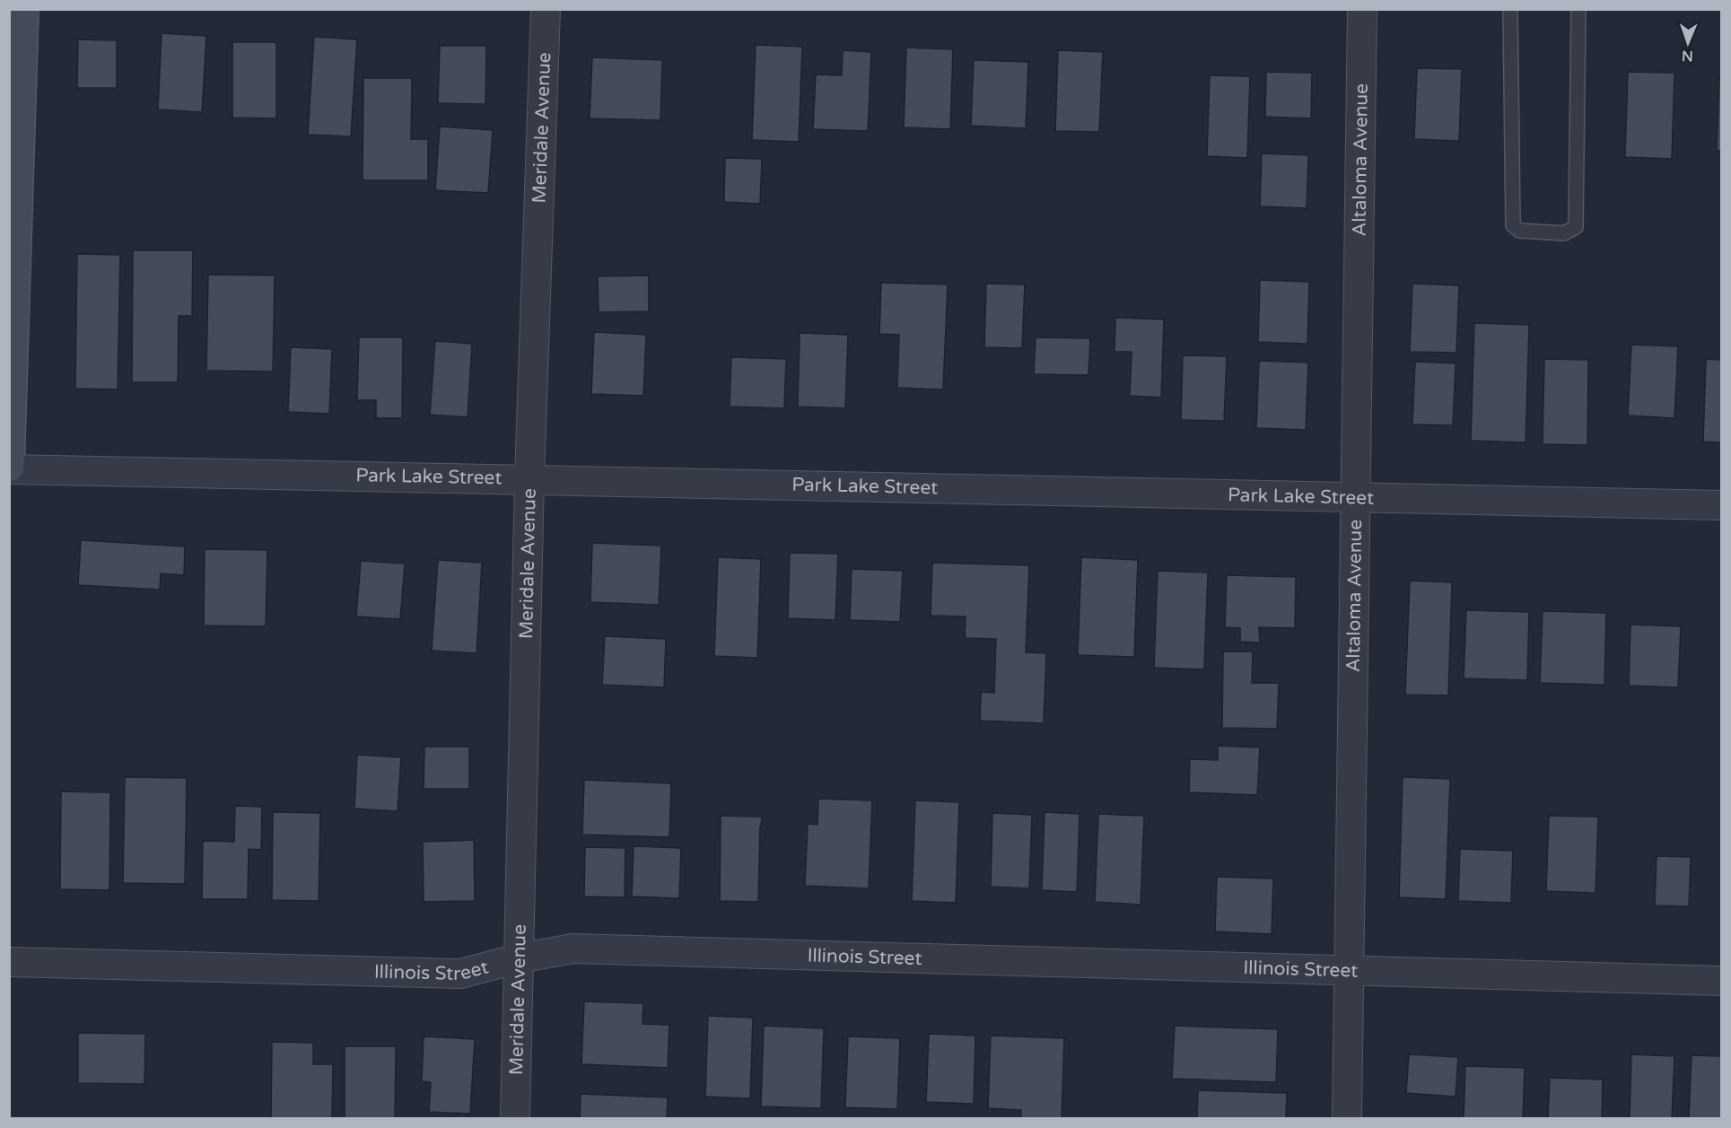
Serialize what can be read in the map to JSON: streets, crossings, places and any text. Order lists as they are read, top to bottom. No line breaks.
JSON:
{"streets":{"street":["Meridale Avenue","Altaloma Avenue","Park Lake Street","Illinois Street"]},"crossings":[["Meridale Avenue","Park Lake Street"],["Meridale Avenue","Illinois Street"],["Altaloma Avenue","Park Lake Street"],["Altaloma Avenue","Illinois Street"]],"north":"bottom"}
